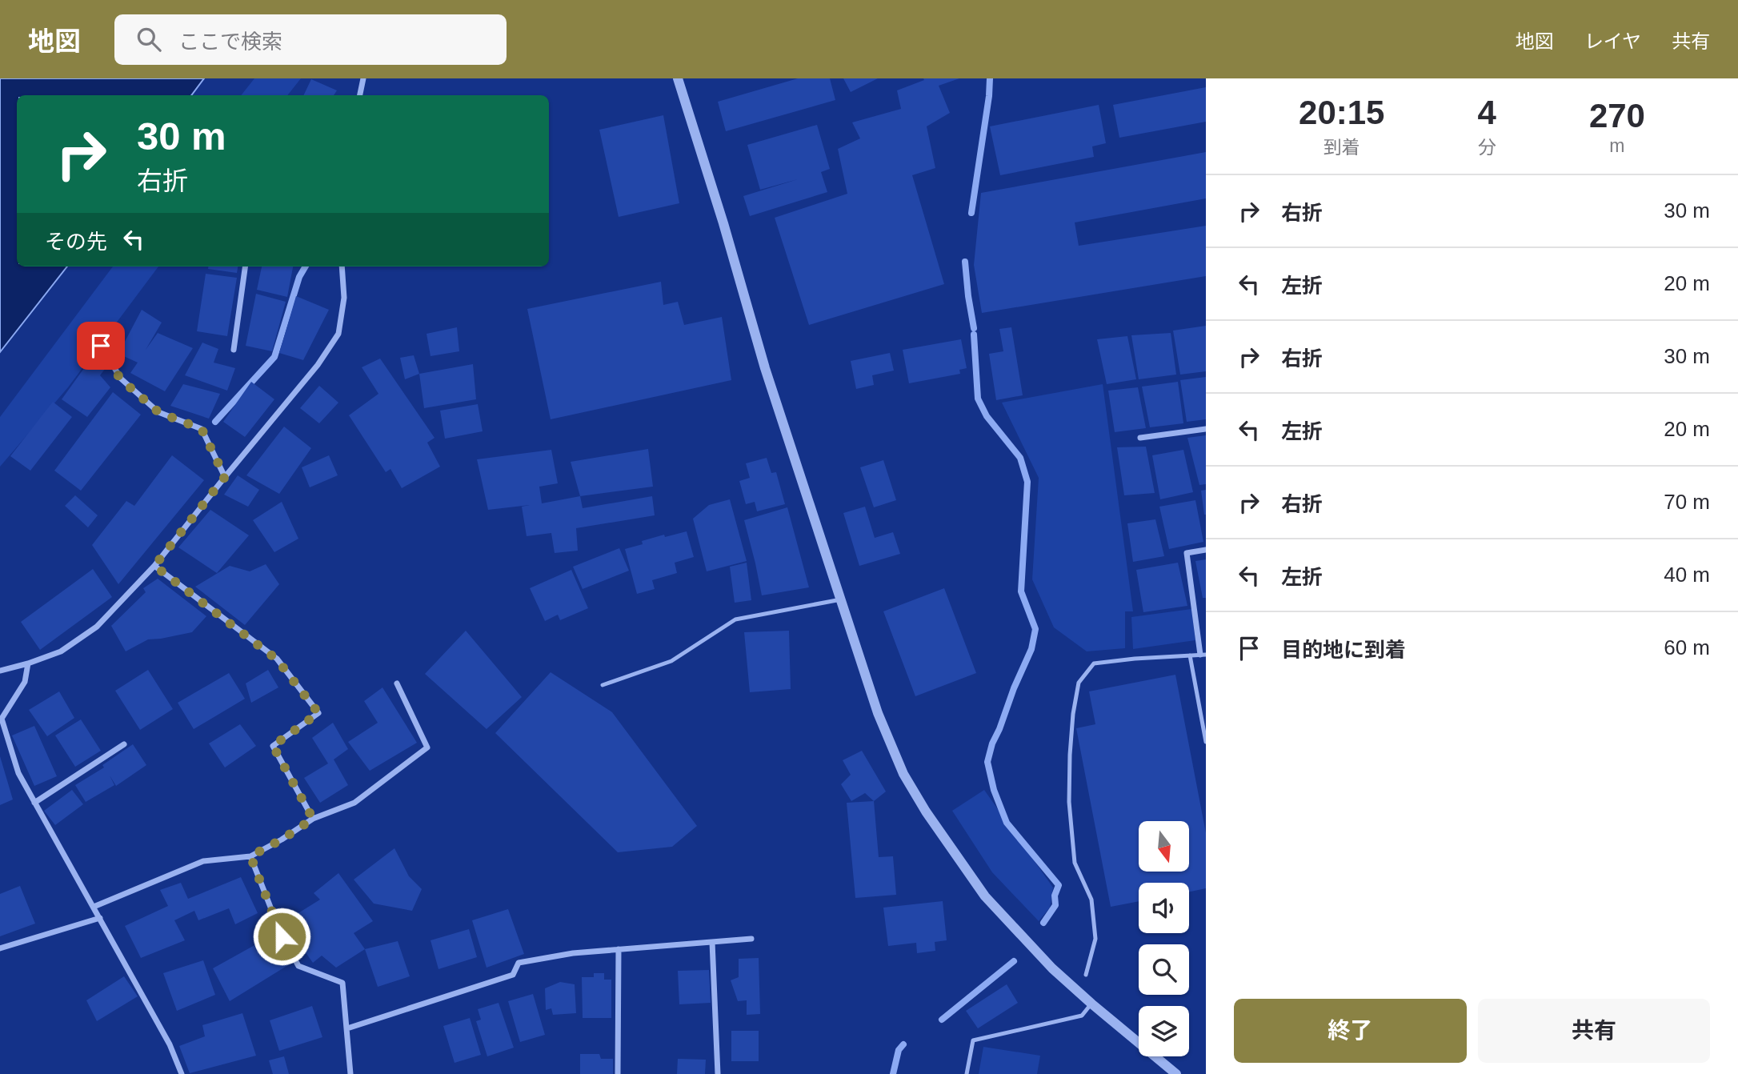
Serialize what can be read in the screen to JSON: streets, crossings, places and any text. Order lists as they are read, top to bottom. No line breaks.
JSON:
{"north":"bottom","page":{"header":"地図","search":"ここで検索","nav":["地図","レイヤ","共有"],"eta":["20:15","到着","4","分","270","m"],"turn":["30 m","右折"],"list":[{"name":"右折","value":"30 m"},{"name":"左折","value":"20 m"},{"name":"右折","value":"30 m"},{"name":"左折","value":"20 m"},{"name":"右折","value":"70 m"},{"name":"左折","value":"40 m"},{"name":"目的地に到着","value":"60 m"}],"then":"その先","buttons":["終了","共有"]}}
